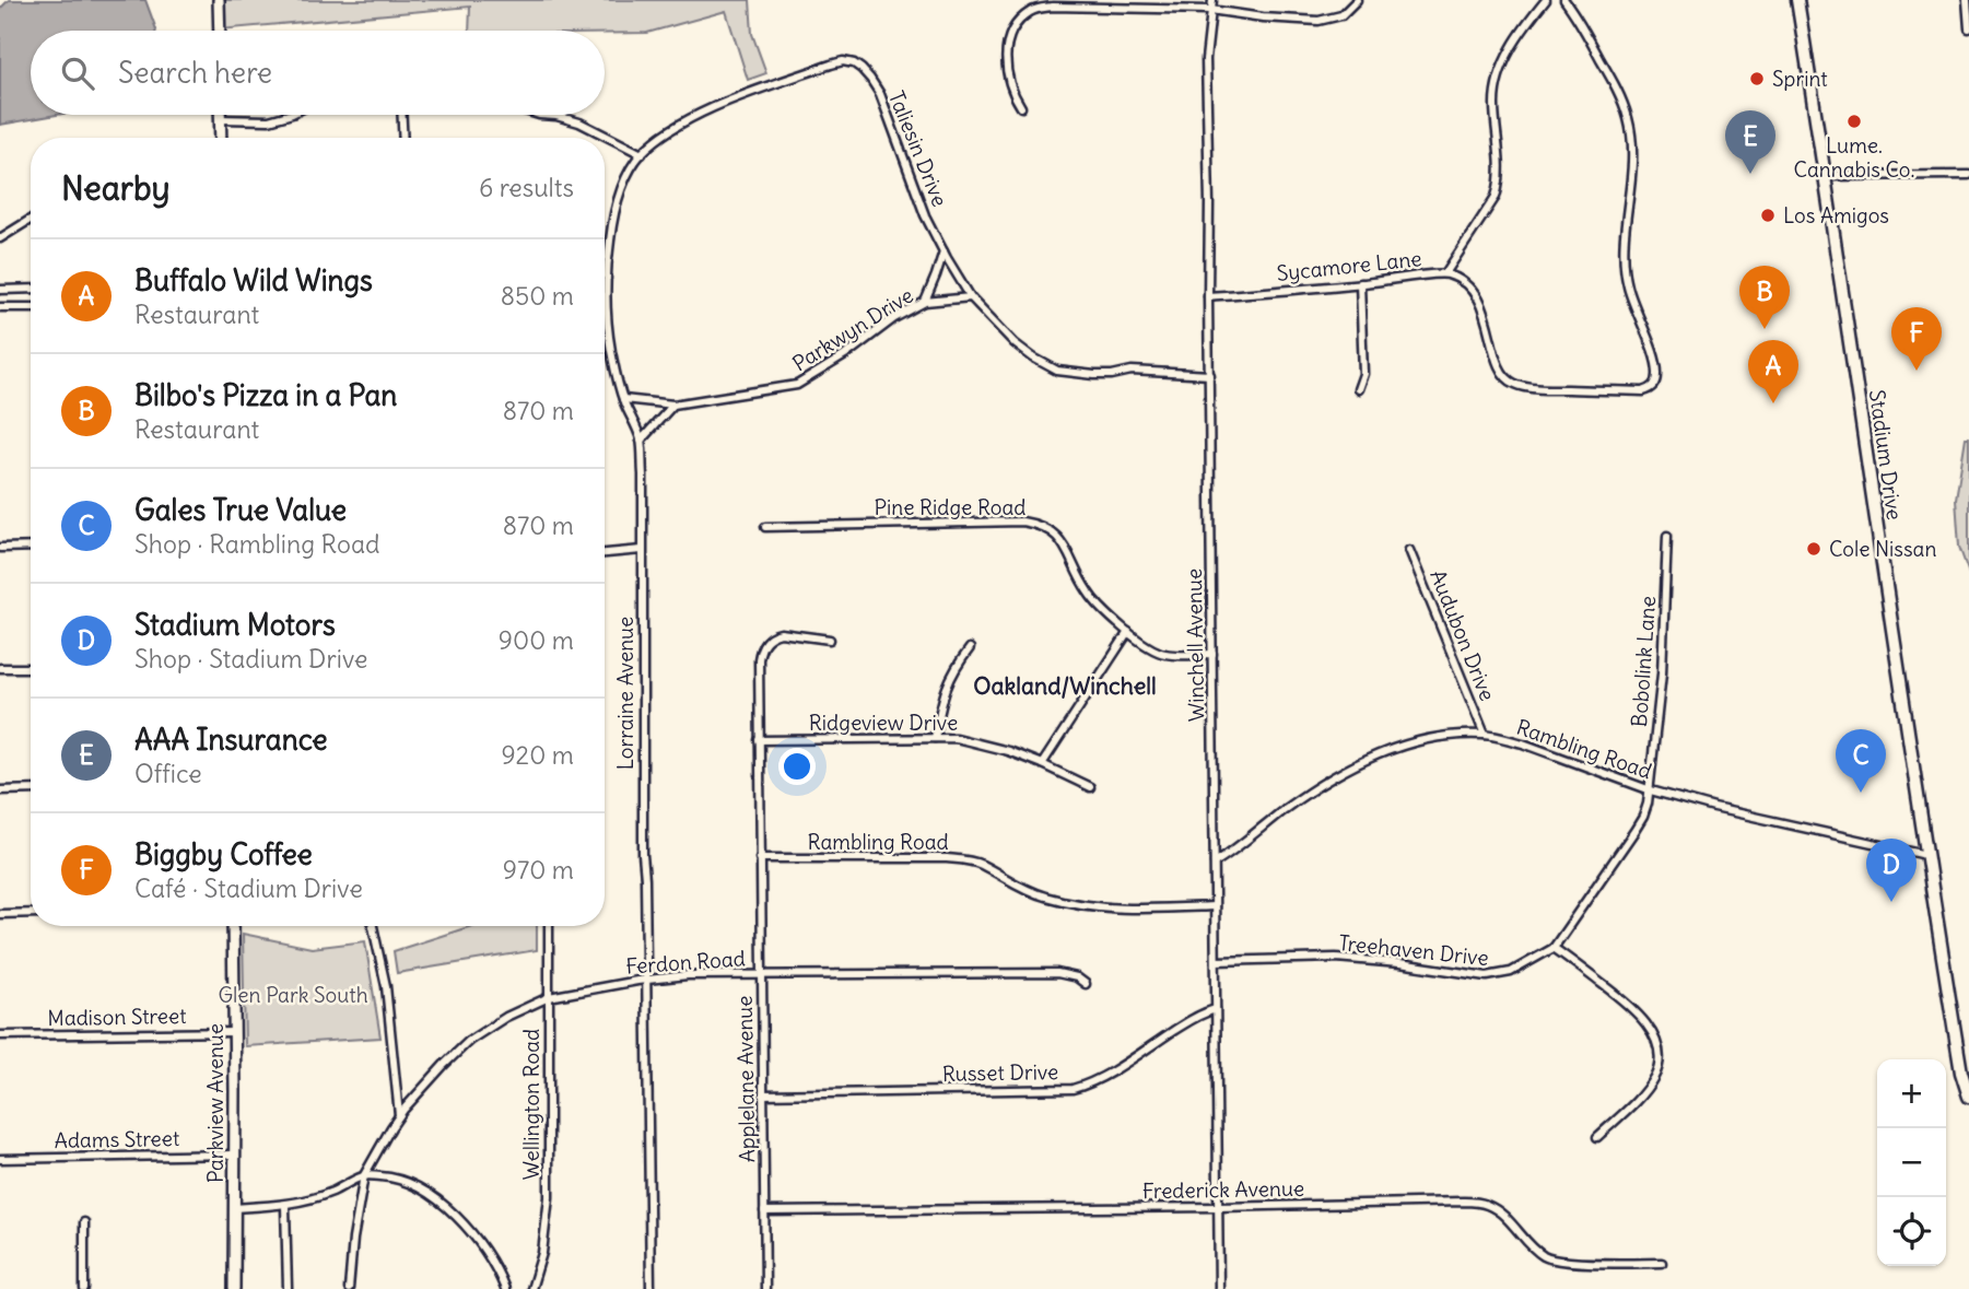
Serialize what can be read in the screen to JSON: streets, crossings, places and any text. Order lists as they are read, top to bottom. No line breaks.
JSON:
{"streets":{"main road":["Stadium Drive"],"street":["Taliesin Drive","Sycamore Lane","Parkwyn Drive","Pine Ridge Road","Audubon Drive","Winchell Avenue","Bobolink Lane","Lorraine Avenue","Ridgeview Drive","Rambling Road","Treehaven Drive","Ferdon Road","Madison Street","Russet Drive","Applelane Avenue","Parkview Avenue","Wellington Road","Adams Street","Frederick Avenue"]},"crossings":[["Taliesin Drive","Parkwyn Drive"],["Taliesin Drive","Lorraine Avenue"],["Sycamore Lane","Winchell Avenue"],["Parkwyn Drive","Lorraine Avenue"],["Stadium Drive","Rambling Road"],["Pine Ridge Road","Winchell Avenue"],["Audubon Drive","Rambling Road"],["Winchell Avenue","Rambling Road"],["Winchell Avenue","Treehaven Drive"],["Winchell Avenue","Russet Drive"],["Winchell Avenue","Frederick Avenue"],["Bobolink Lane","Rambling Road"],["Bobolink Lane","Treehaven Drive"],["Lorraine Avenue","Ferdon Road"],["Ridgeview Drive","Applelane Avenue"],["Rambling Road","Treehaven Drive"],["Rambling Road","Applelane Avenue"],["Ferdon Road","Applelane Avenue"],["Ferdon Road","Wellington Road"],["Madison Street","Parkview Avenue"],["Russet Drive","Applelane Avenue"],["Applelane Avenue","Frederick Avenue"],["Parkview Avenue","Adams Street"]],"districts":["Oakland/Winchell"],"parks":["Glen Park South"],"places":["Sprint","Lume. Cannabis Co.","Los Amigos","Cole Nissan"],"page":{"search":"Search here","pins":["E","B","F","A","C","D"],"heading":["Nearby","6 results"],"list":[{"mark":"A","name":"Buffalo Wild Wings","note":"Restaurant","value":"850 m"},{"mark":"B","name":"Bilbo's Pizza in a Pan","note":"Restaurant","value":"870 m"},{"mark":"C","name":"Gales True Value","note":"Shop · Rambling Road","value":"870 m"},{"mark":"D","name":"Stadium Motors","note":"Shop · Stadium Drive","value":"900 m"},{"mark":"E","name":"AAA Insurance","note":"Office","value":"920 m"},{"mark":"F","name":"Biggby Coffee","note":"Café · Stadium Drive","value":"970 m"}],"map_buttons":["+","−"]}}
